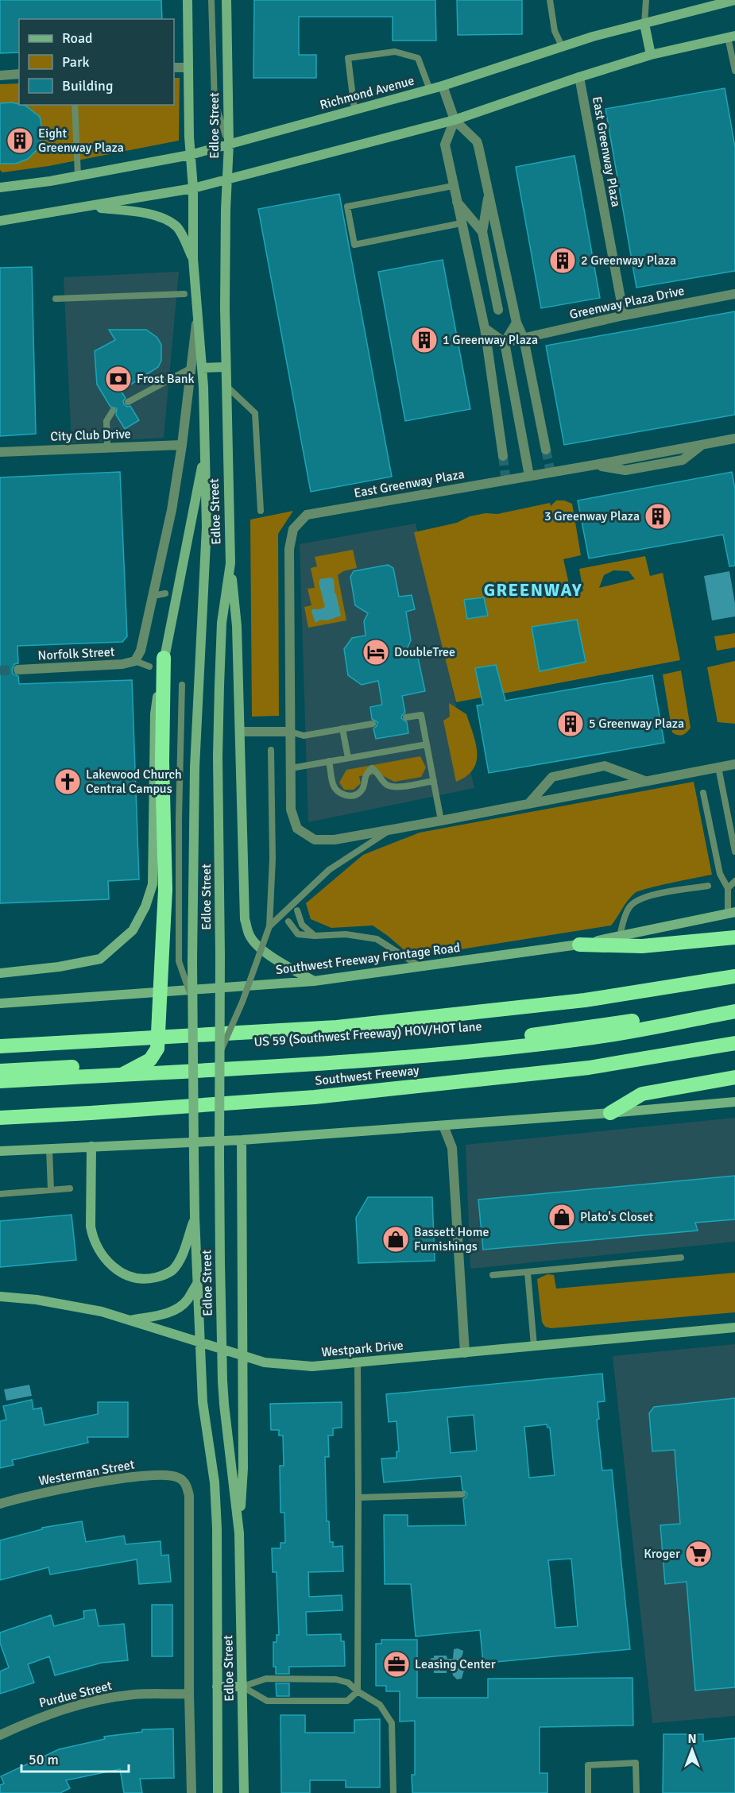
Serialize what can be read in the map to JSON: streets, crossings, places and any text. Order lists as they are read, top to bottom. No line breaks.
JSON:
{"streets":{"highway":["US 59 (Southwest Freeway) HOV/HOT lane","Southwest Freeway"],"main road":["Richmond Avenue","Edloe Street","Southwest Freeway Frontage Road","Westpark Drive"],"street":["East Greenway Plaza","Greenway Plaza Drive","City Club Drive","Norfolk Street","Westerman Street","Purdue Street"]},"crossings":[["Richmond Avenue","Edloe Street"],["Edloe Street","City Club Drive"],["Edloe Street","Norfolk Street"],["Edloe Street","Westpark Drive"],["East Greenway Plaza","Greenway Plaza Drive"],["Westerman Street","Purdue Street"]],"districts":["GREENWAY"],"places":{"building":["Eight Greenway Plaza","2 Greenway Plaza","1 Greenway Plaza","3 Greenway Plaza","5 Greenway Plaza"],"bank":["Frost Bank"],"hotel":["DoubleTree"],"church":["Lakewood Church Central Campus"],"shop":["Plato's Closet","Bassett Home Furnishings"],"supermarket":["Kroger"],"office":["Leasing Center"]},"legend":["Road","Park","Building"],"scale_bar":"50 m","north":"top"}
